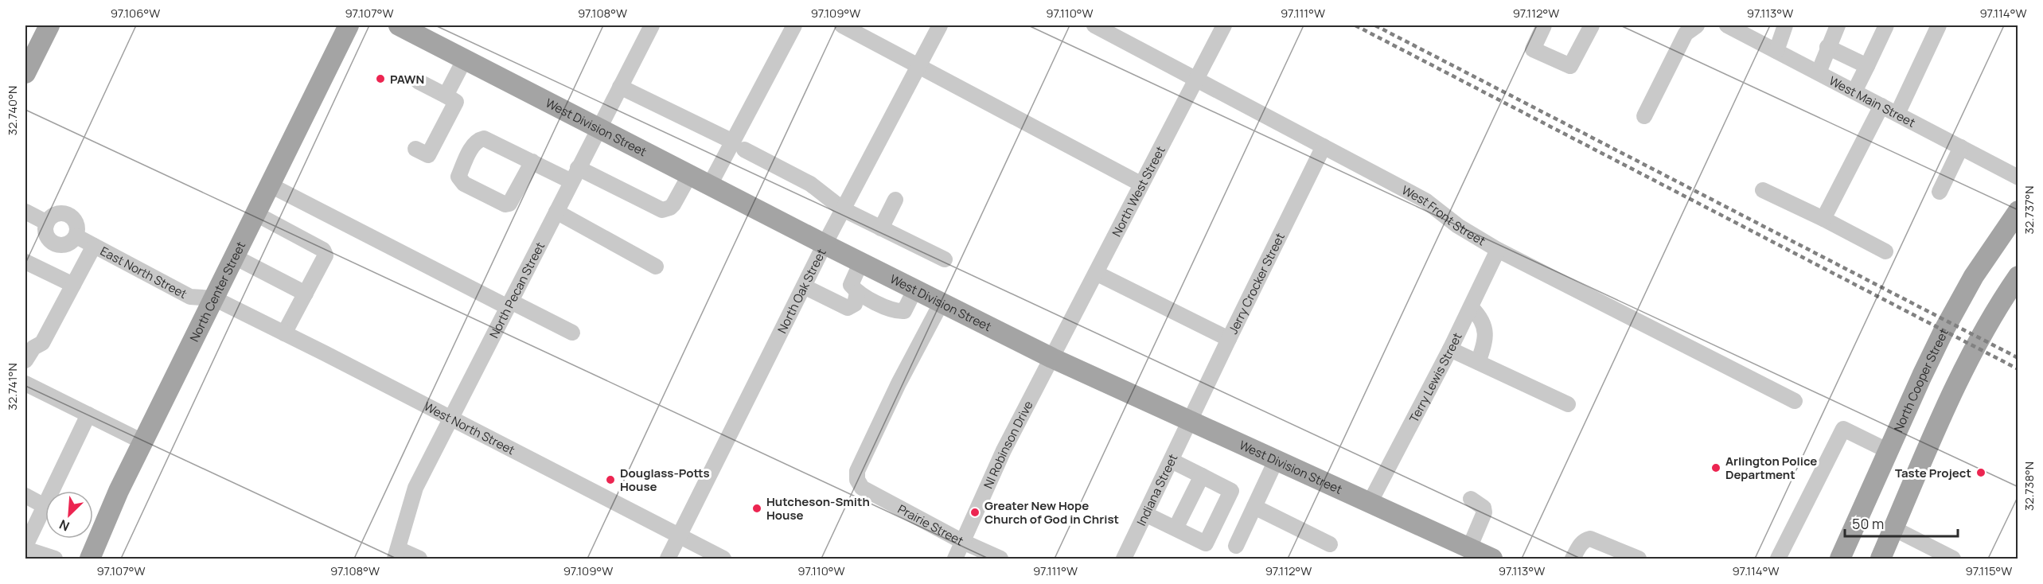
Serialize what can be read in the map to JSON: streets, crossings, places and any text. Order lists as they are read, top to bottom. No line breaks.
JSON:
{"streets":{"main road":["West Division Street","North Center Street","North Cooper Street"],"street":["West Main Street","North West Street","West Front Street","East North Street","Jerry Crocker Street","North Pecan Street","North Oak Street","Terry Lewis Street","West North Street","Nl Robinson Drive","Indiana Street","Prairie Street"]},"crossings":[["West Division Street","North West Street"],["West Division Street","Jerry Crocker Street"],["West Division Street","North Pecan Street"],["West Division Street","North Oak Street"],["West Division Street","Terry Lewis Street"],["West Division Street","Nl Robinson Drive"],["West Division Street","Indiana Street"],["West Division Street","Prairie Street"],["North West Street","West Front Street"],["North West Street","Nl Robinson Drive"],["West Front Street","Jerry Crocker Street"],["West Front Street","Terry Lewis Street"],["East North Street","North Center Street"],["East North Street","West North Street"],["Jerry Crocker Street","Indiana Street"],["North Pecan Street","West North Street"],["North Oak Street","West North Street"],["North Center Street","West North Street"],["Nl Robinson Drive","Prairie Street"]],"places":["PAWN","Arlington Police Department","Taste Project","Douglass-Potts House","Hutcheson-Smith House","Greater New Hope Church of God in Christ"],"scale_bar":"50 m","north":"bottom left","coordinates":["97.106°W","97.107°W","97.108°W","97.109°W","97.110°W","97.111°W","97.112°W","97.113°W","97.114°W","32.740°N","32.737°N","32.741°N","32.738°N","97.115°W"]}
